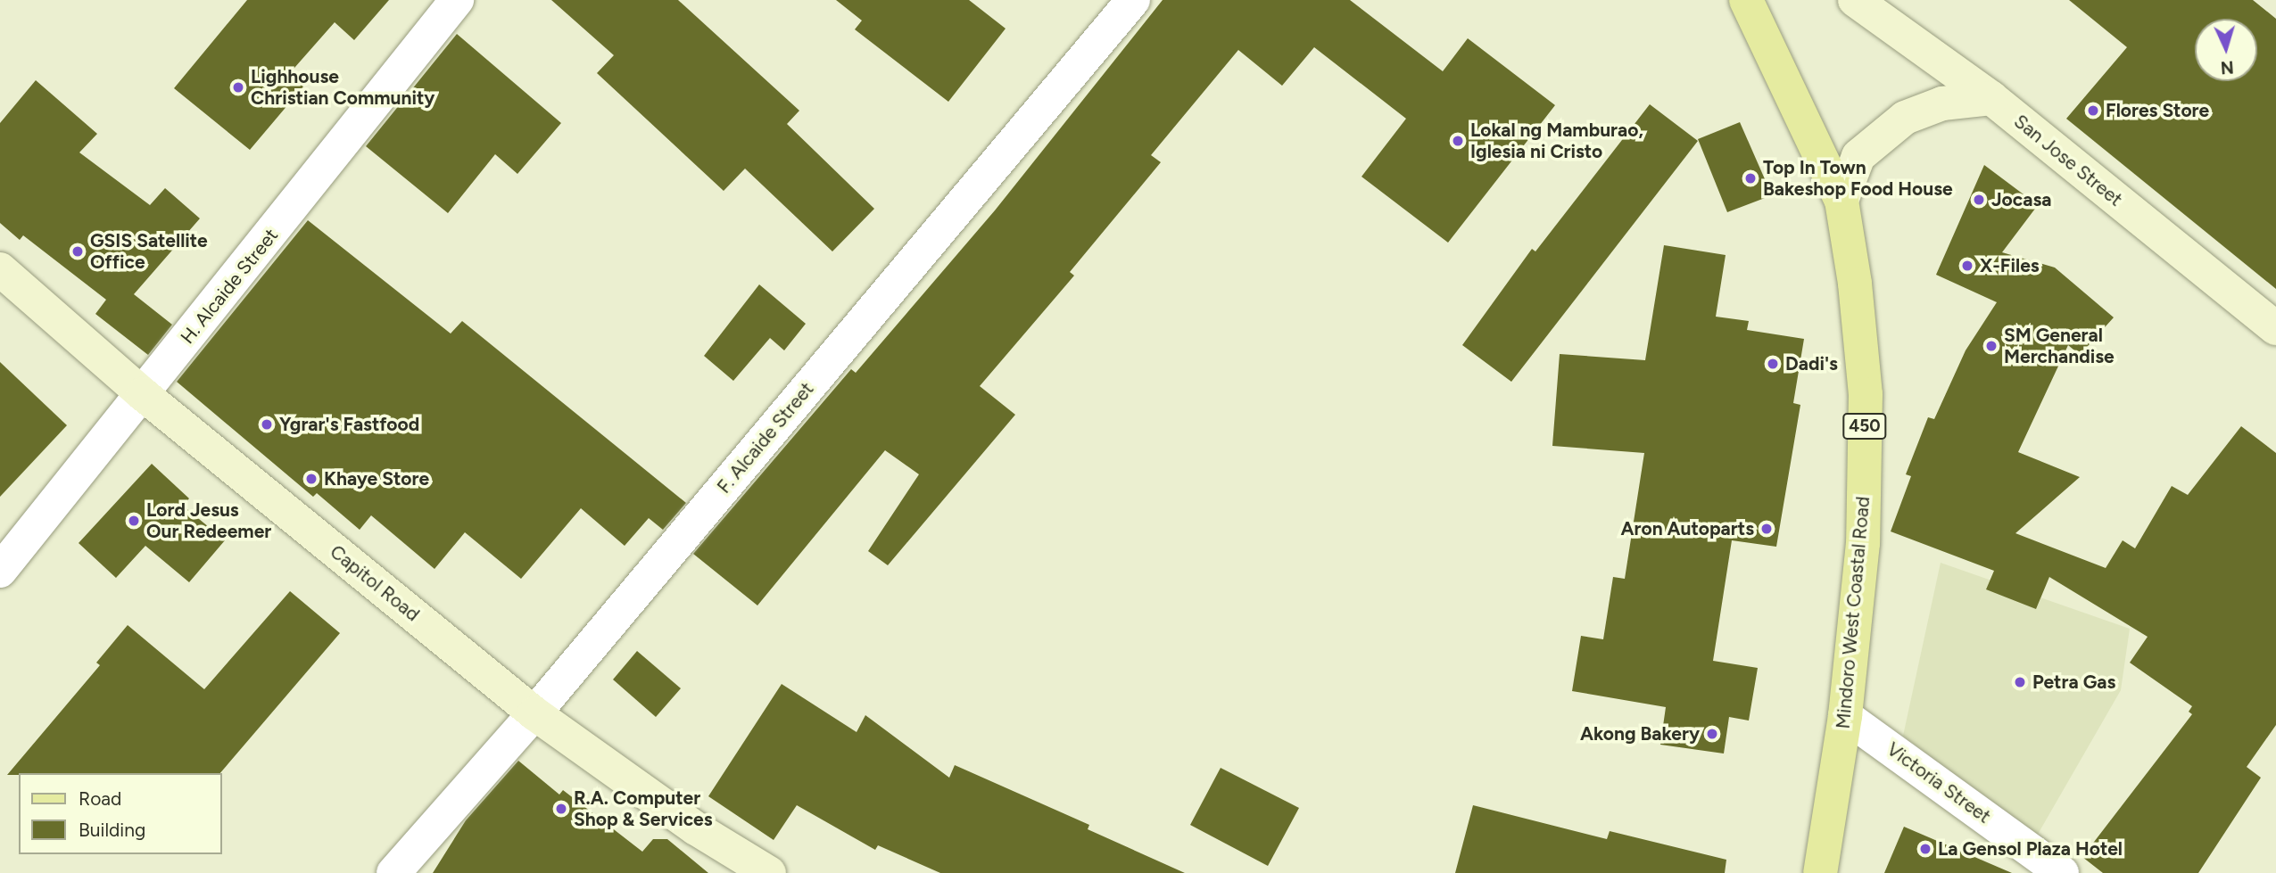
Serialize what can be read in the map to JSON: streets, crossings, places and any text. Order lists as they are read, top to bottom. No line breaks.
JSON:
{"streets":{"main road":["450","Mindoro West Coastal Road"],"street":["San Jose Street","H. Alcaide Street","F. Alcaide Street","Capitol Road","Victoria Street"]},"crossings":[["H. Alcaide Street","Capitol Road"],["F. Alcaide Street","Capitol Road"],["Mindoro West Coastal Road","Victoria Street"]],"places":["Lighhouse Christian Community","Flores Store","Lokal ng Mamburao, Iglesia ni Cristo","Top In Town Bakeshop Food House","Jocasa","GSIS Satellite Office","X-Files","SM General Merchandise","Dadi's","Ygrar's Fastfood","Khaye Store","Lord Jesus Our Redeemer","Aron Autoparts","Petra Gas","Akong Bakery","R.A. Computer Shop & Services","La Gensol Plaza Hotel"],"legend":["Road","Building"],"north":"bottom"}
